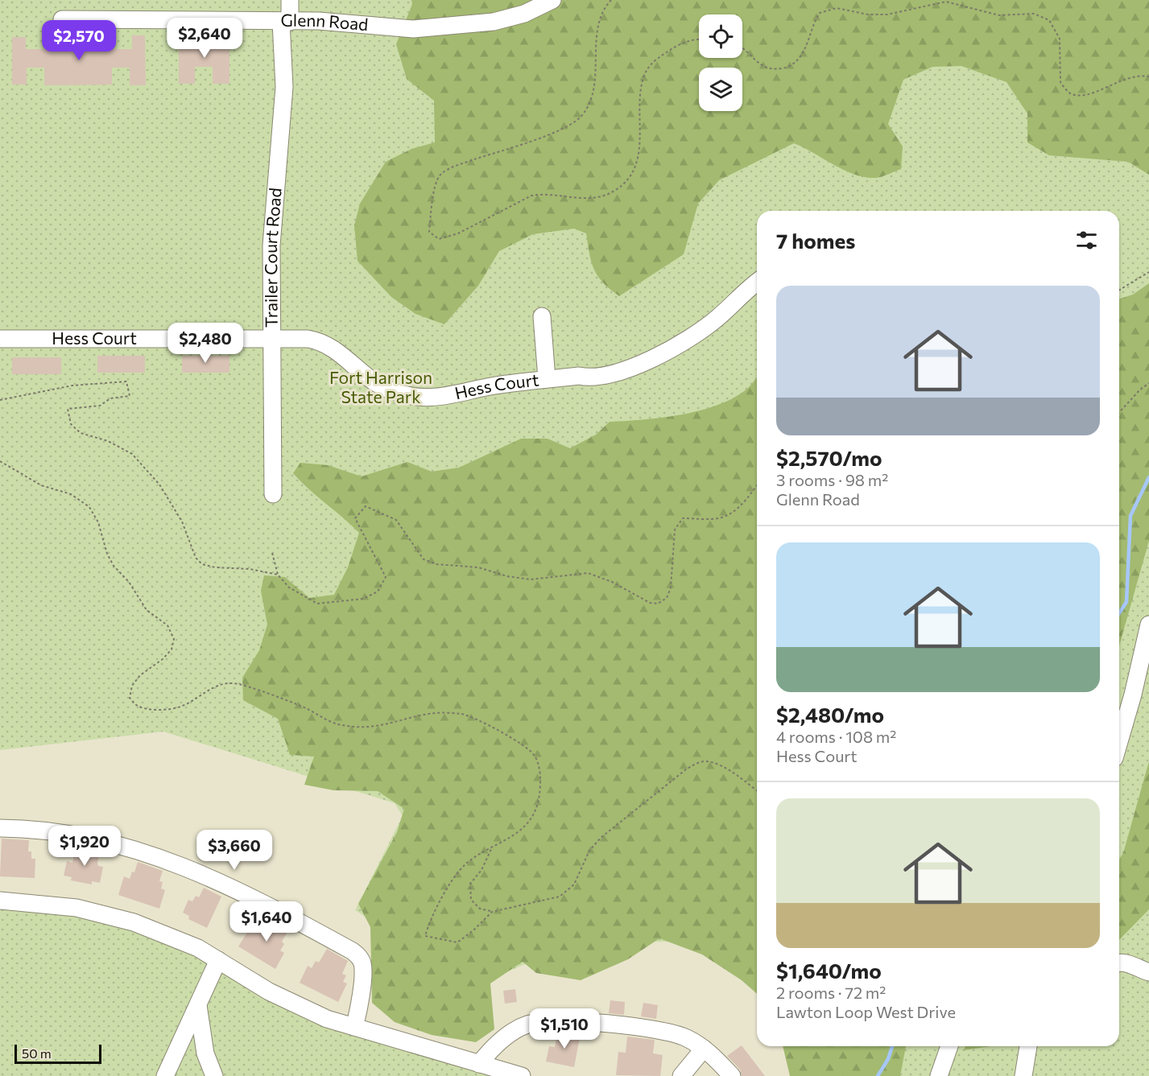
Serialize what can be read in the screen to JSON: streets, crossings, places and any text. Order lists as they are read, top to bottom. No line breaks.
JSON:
{"streets":{"street":["Glenn Road","Trailer Court Road","Hess Court"]},"crossings":[["Glenn Road","Trailer Court Road"],["Trailer Court Road","Hess Court"]],"parks":["Fort Harrison State Park"],"scale_bar":"50 m","page":{"price":["$2,640","$2,570","$2,480","$1,920","$3,660","$1,640","$1,510"],"heading":"7 homes","list":[{"name":"$2,570/mo","note":"3 rooms · 98 m² · Glenn Road"},{"name":"$2,480/mo","note":"4 rooms · 108 m² · Hess Court"},{"name":"$1,640/mo","note":"2 rooms · 72 m² · Lawton Loop West Drive"}],"scale":"50 m"}}
